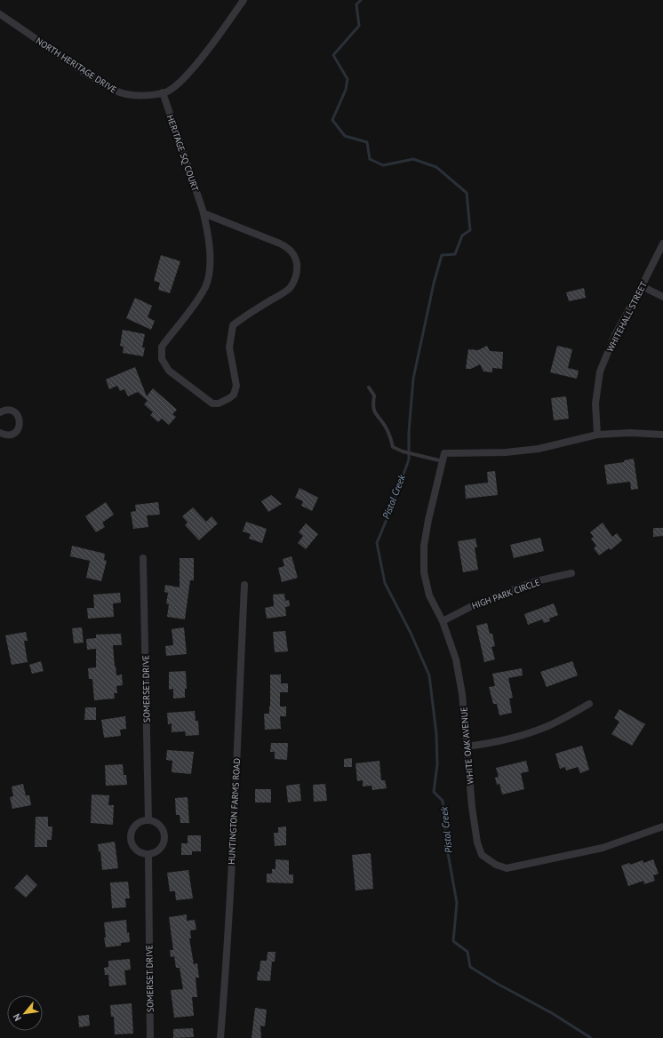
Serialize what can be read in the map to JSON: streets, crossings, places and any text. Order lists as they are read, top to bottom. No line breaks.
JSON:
{"streets":{"street":["NORTH HERITAGE DRIVE","HERITAGE SQ COURT","WHITEHALL STREET","HIGH PARK CIRCLE","SOMERSET DRIVE","WHITE OAK AVENUE","HUNTINGTON FARMS ROAD"]},"crossings":[["NORTH HERITAGE DRIVE","HERITAGE SQ COURT"],["WHITEHALL STREET","WHITE OAK AVENUE"],["HIGH PARK CIRCLE","WHITE OAK AVENUE"]],"water":["Pistol Creek"],"north":"bottom left"}
